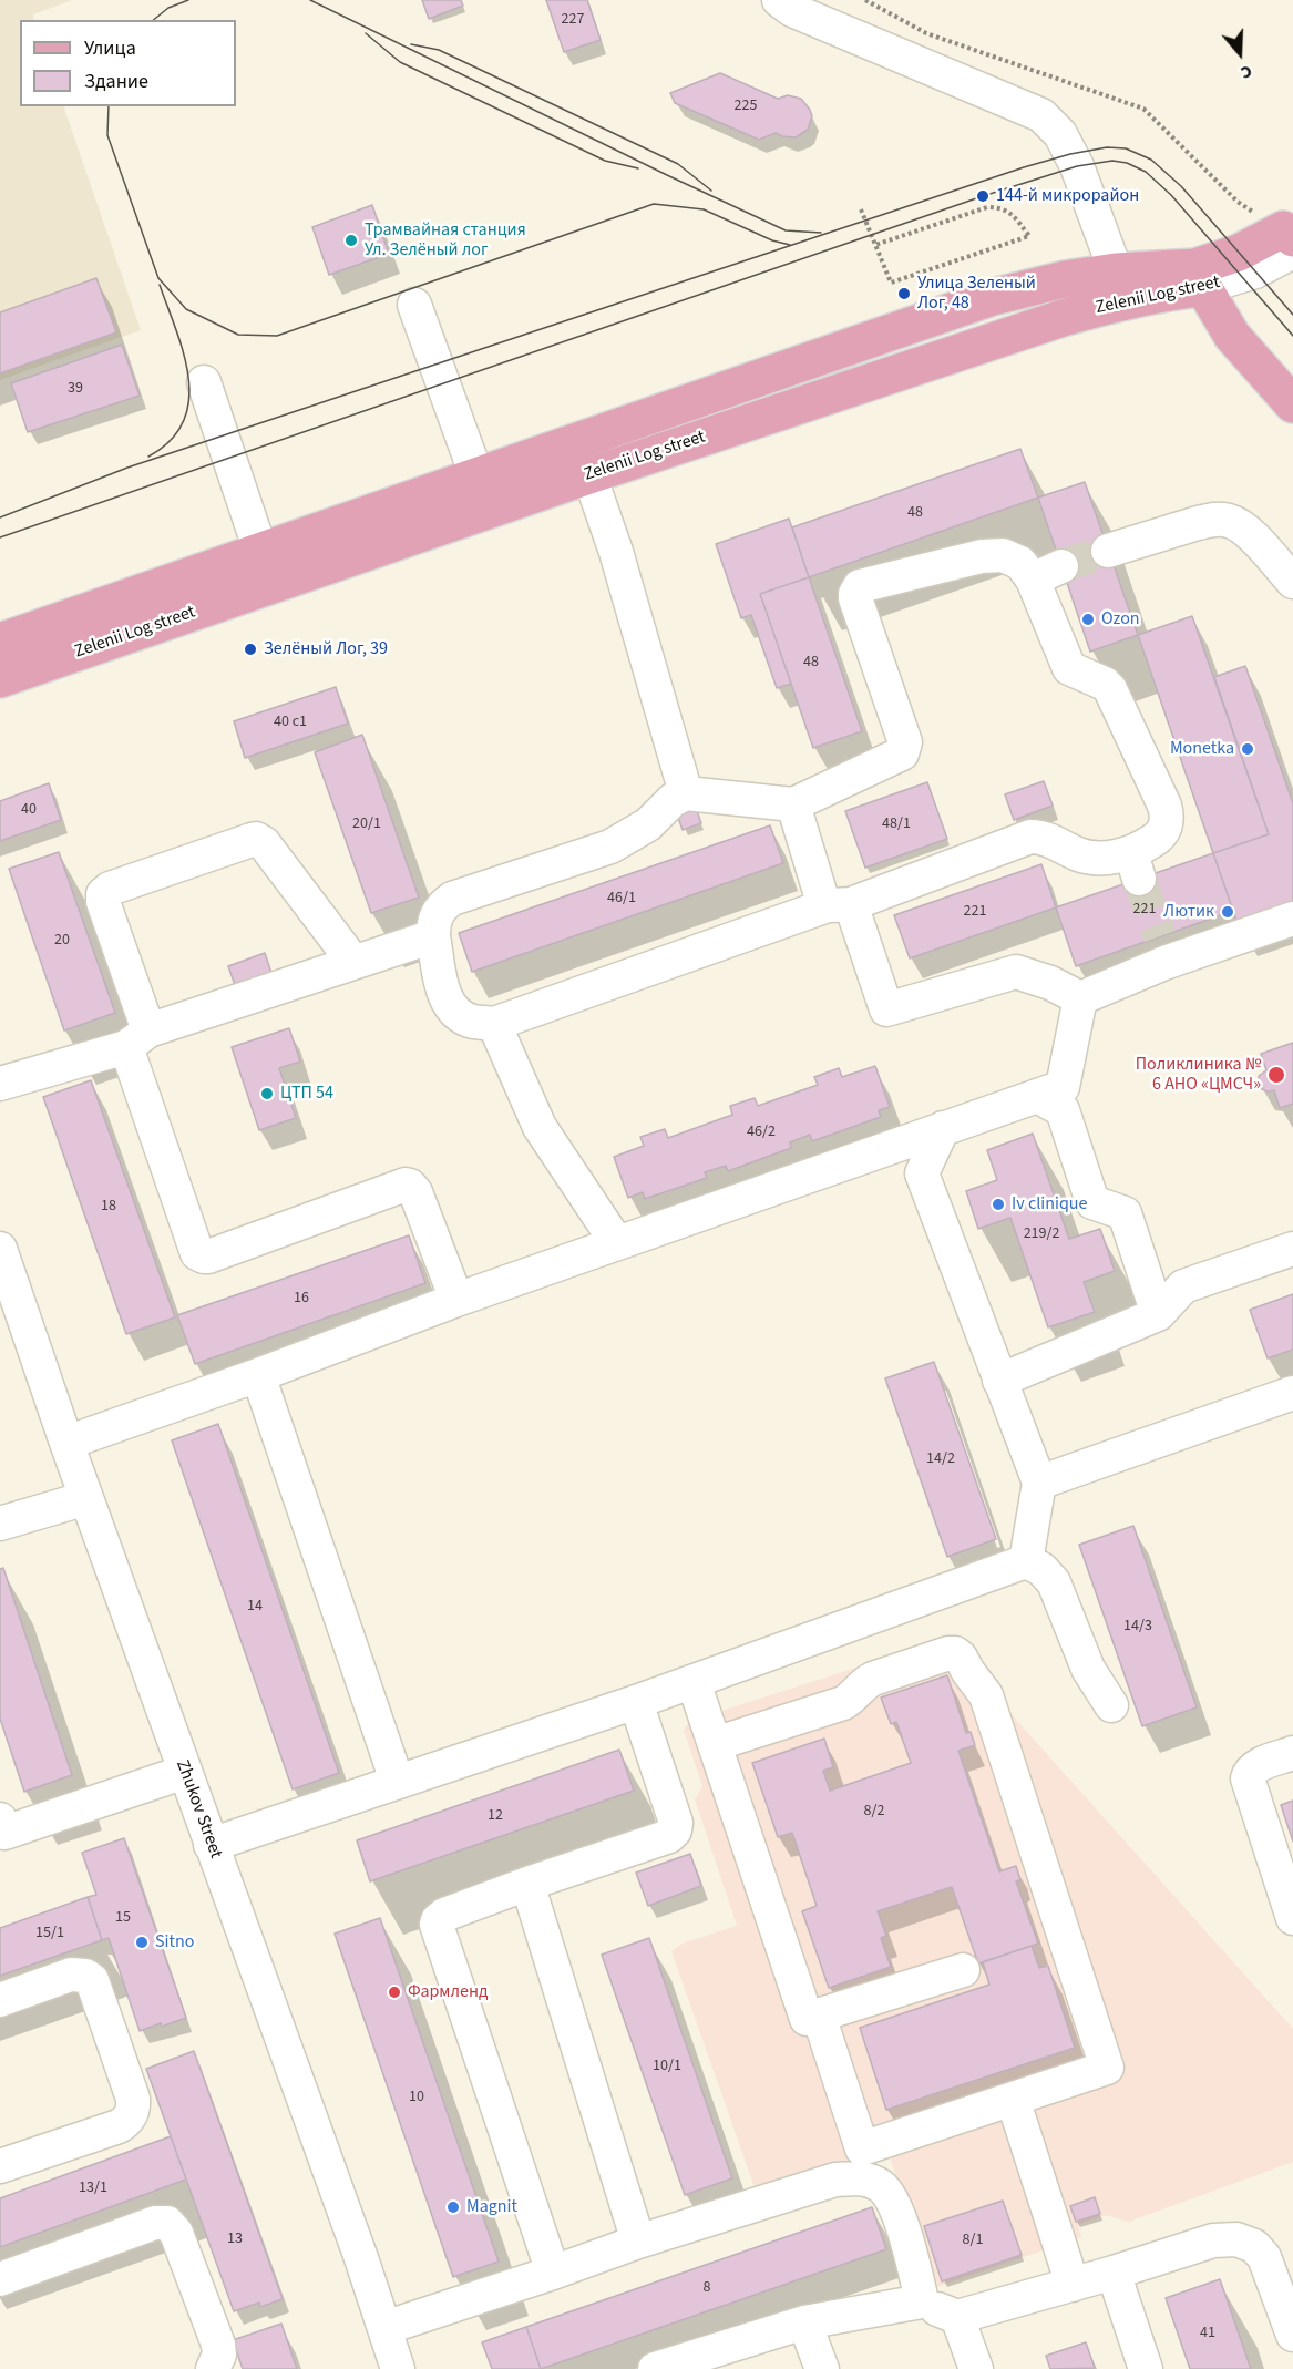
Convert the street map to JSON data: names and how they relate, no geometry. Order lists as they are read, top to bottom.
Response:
{
  "streets": {
    "main road": ["Zelenii Log street"],
    "street": ["Zhukov Street"]
  },
  "places": [
    "144-й микрорайон",
    "Трамвайная станция Ул. Зелёный лог",
    "Улица Зеленый Лог, 48",
    "Ozon",
    "Зелёный Лог, 39",
    "Monetka",
    "Лютик",
    "Поликлиника № 6 АНО «ЦМСЧ»",
    "ЦТП 54",
    "Iv clinique",
    "Sitno",
    "Фармленд",
    "Magnit"
  ],
  "house_numbers": [
    "227",
    "225",
    "39",
    "48",
    "48",
    "40 с1",
    "40",
    "20/1",
    "48/1",
    "46/1",
    "221",
    "221",
    "20",
    "46/2",
    "18",
    "219/2",
    "16",
    "14/2",
    "14",
    "14/3",
    "8/2",
    "12",
    "15",
    "15/1",
    "10/1",
    "10",
    "13/1",
    "13",
    "8/1",
    "8",
    "41"
  ],
  "legend": ["Улица", "Здание"],
  "north": "bottom"
}
